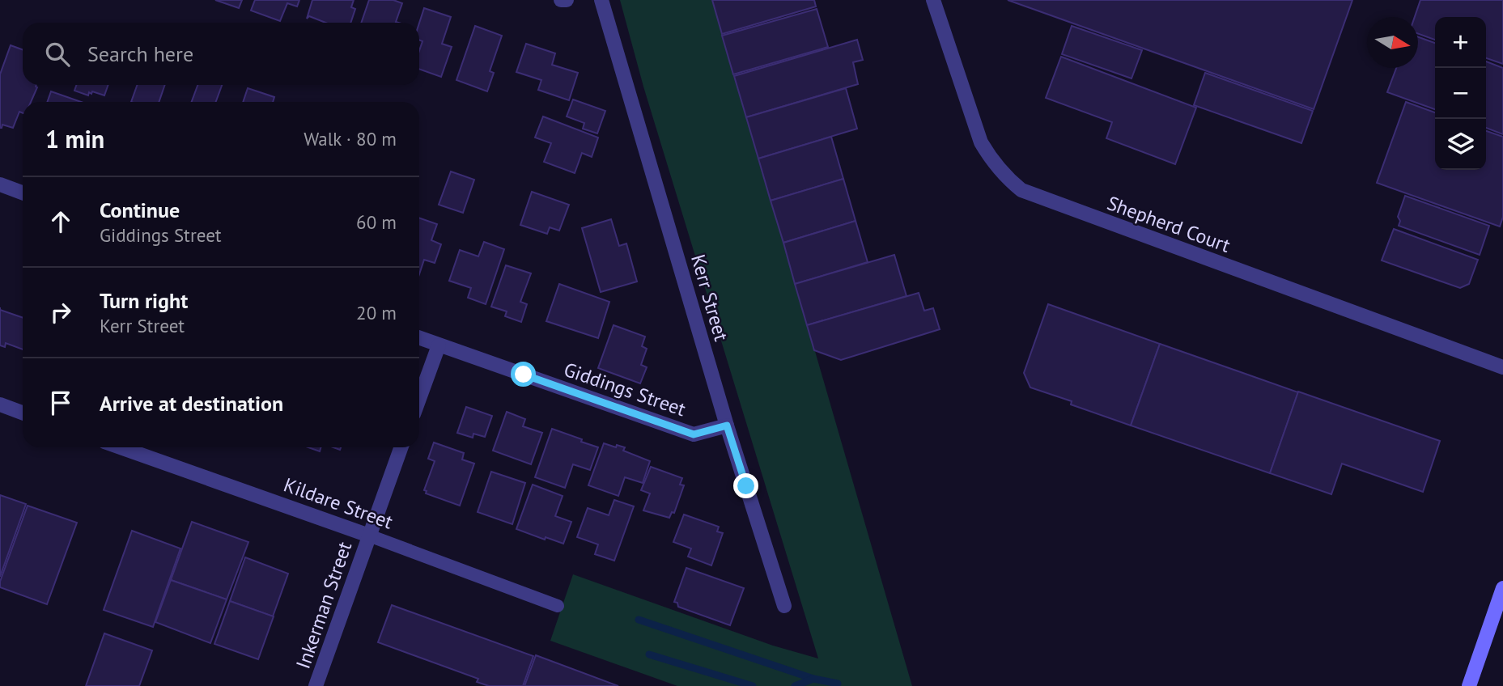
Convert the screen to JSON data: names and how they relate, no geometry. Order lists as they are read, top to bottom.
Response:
{
  "streets": {
    "street": [
      "Shepherd Court",
      "Kerr Street",
      "Giddings Street",
      "Kildare Street",
      "Inkerman Street"
    ]
  },
  "crossings": [
    ["Kerr Street", "Giddings Street"],
    ["Kildare Street", "Inkerman Street"]
  ],
  "north": "right",
  "page": {
    "map_buttons": ["+", "−"],
    "search": "Search here",
    "heading": ["1 min", "Walk · 80 m"],
    "list": [
      ["Continue", "Giddings Street", "60 m"],
      ["Turn right", "Kerr Street", "20 m"],
      "Arrive at destination"
    ]
  }
}
